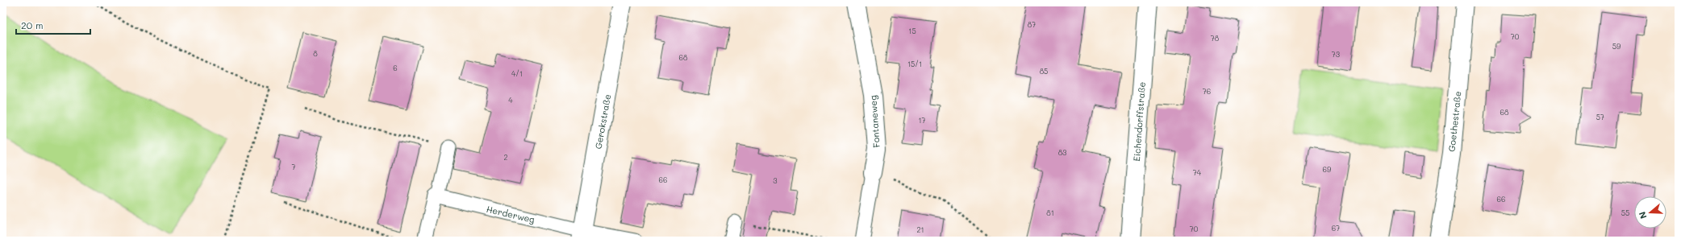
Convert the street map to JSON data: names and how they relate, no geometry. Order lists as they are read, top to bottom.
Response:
{
  "streets": {
    "street": [
      "Gerokstraße",
      "Fontaneweg",
      "Eichendorffstraße",
      "Goethestraße"
    ],
    "lane": ["Herderweg"]
  },
  "crossings": [
    ["Gerokstraße", "Herderweg"]
  ],
  "house_numbers": [
    "87",
    "15",
    "70",
    "78",
    "59",
    "8",
    "73",
    "68",
    "15/1",
    "6",
    "85",
    "4/1",
    "76",
    "4",
    "68",
    "57",
    "17",
    "83",
    "2",
    "7",
    "69",
    "74",
    "66",
    "3",
    "66",
    "81",
    "55",
    "67",
    "70",
    "21"
  ],
  "scale_bar": "20 m",
  "north": "left"
}
